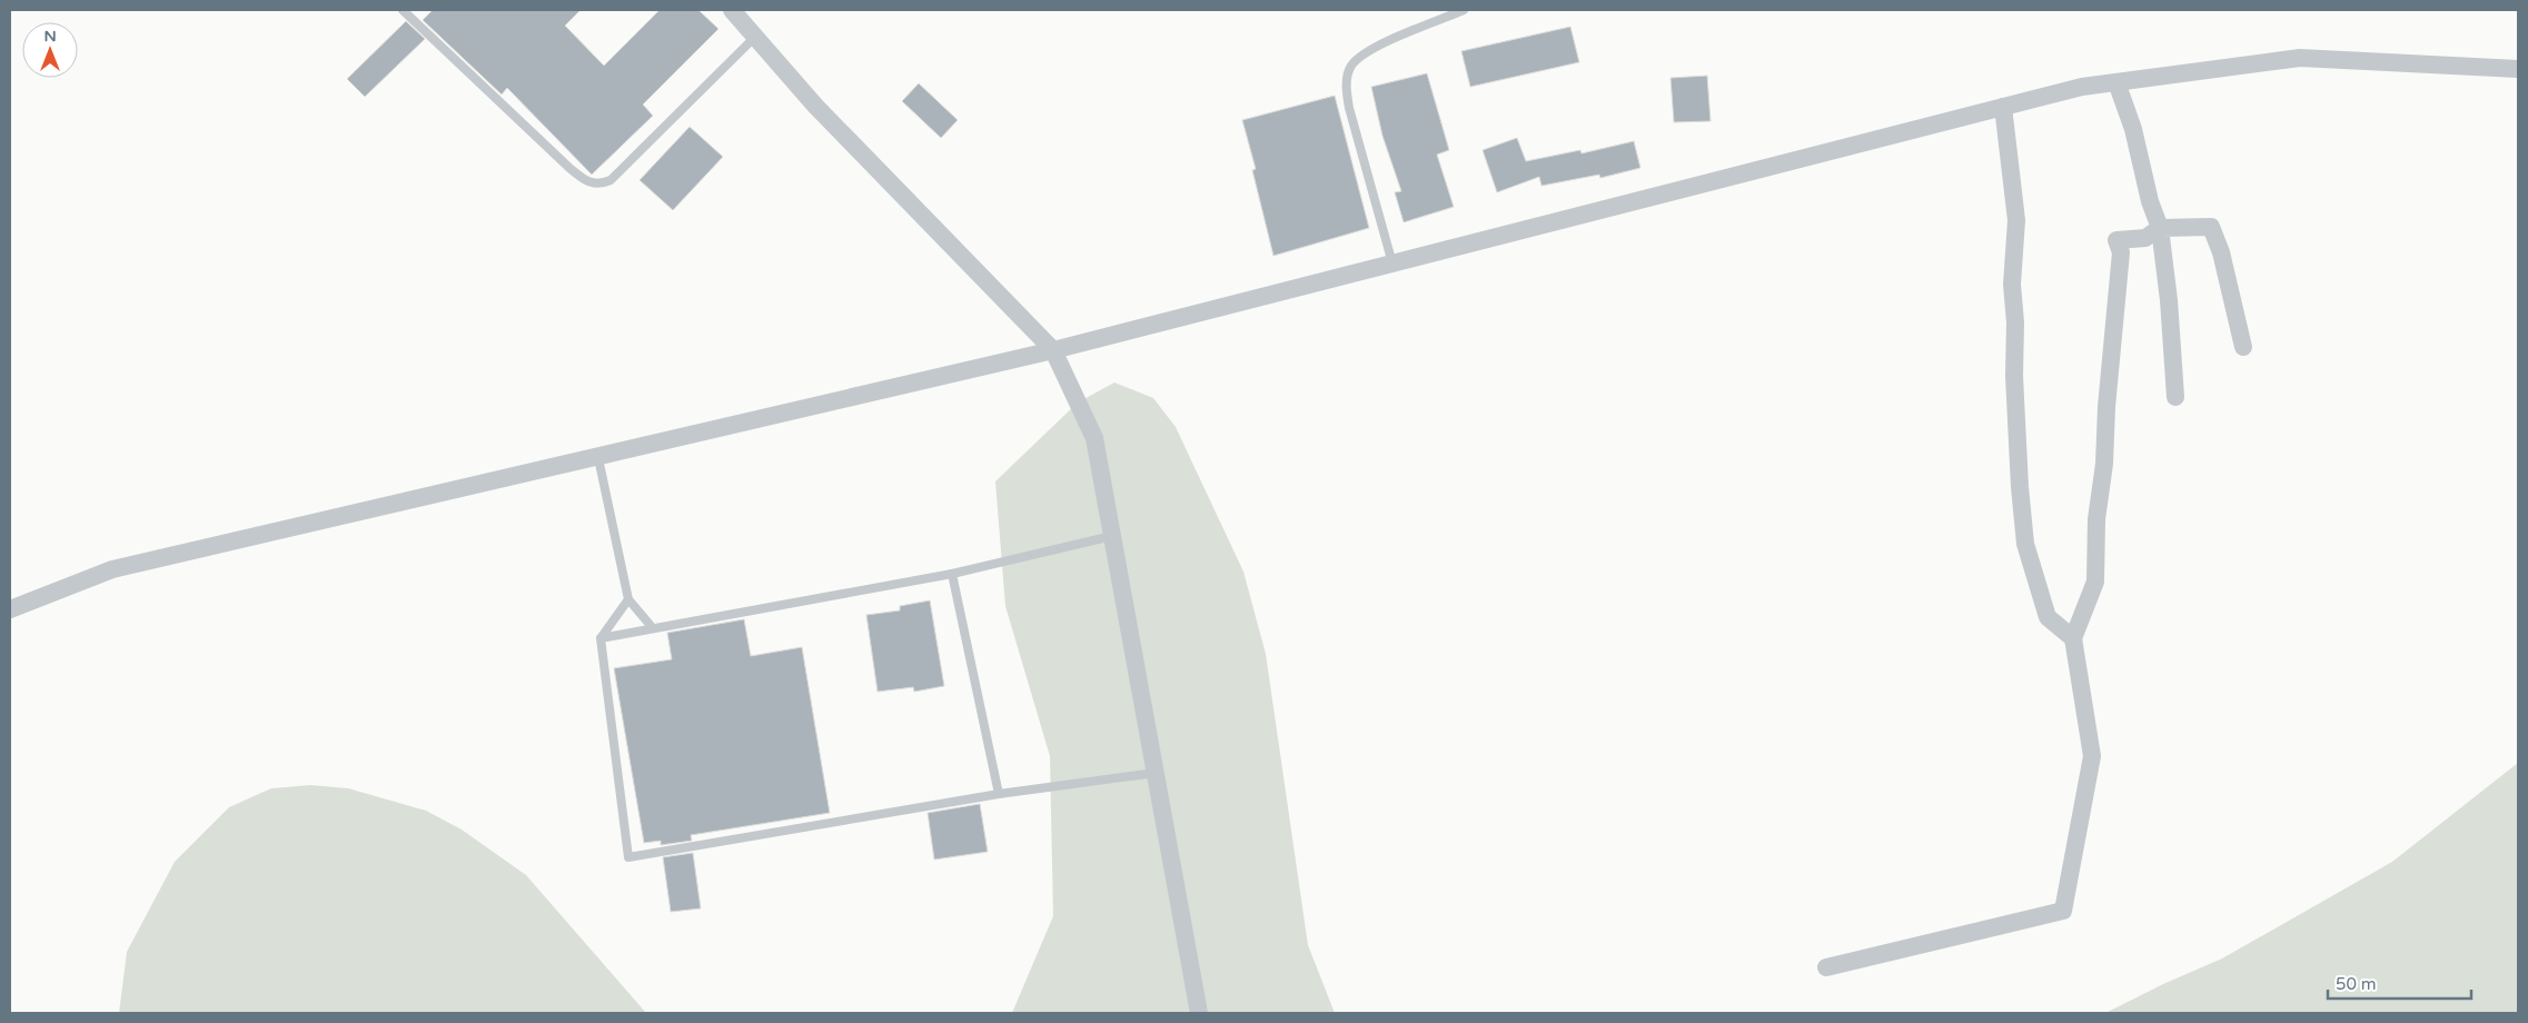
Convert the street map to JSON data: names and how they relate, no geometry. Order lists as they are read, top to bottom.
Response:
{
  "scale_bar": "50 m",
  "north": "top"
}
